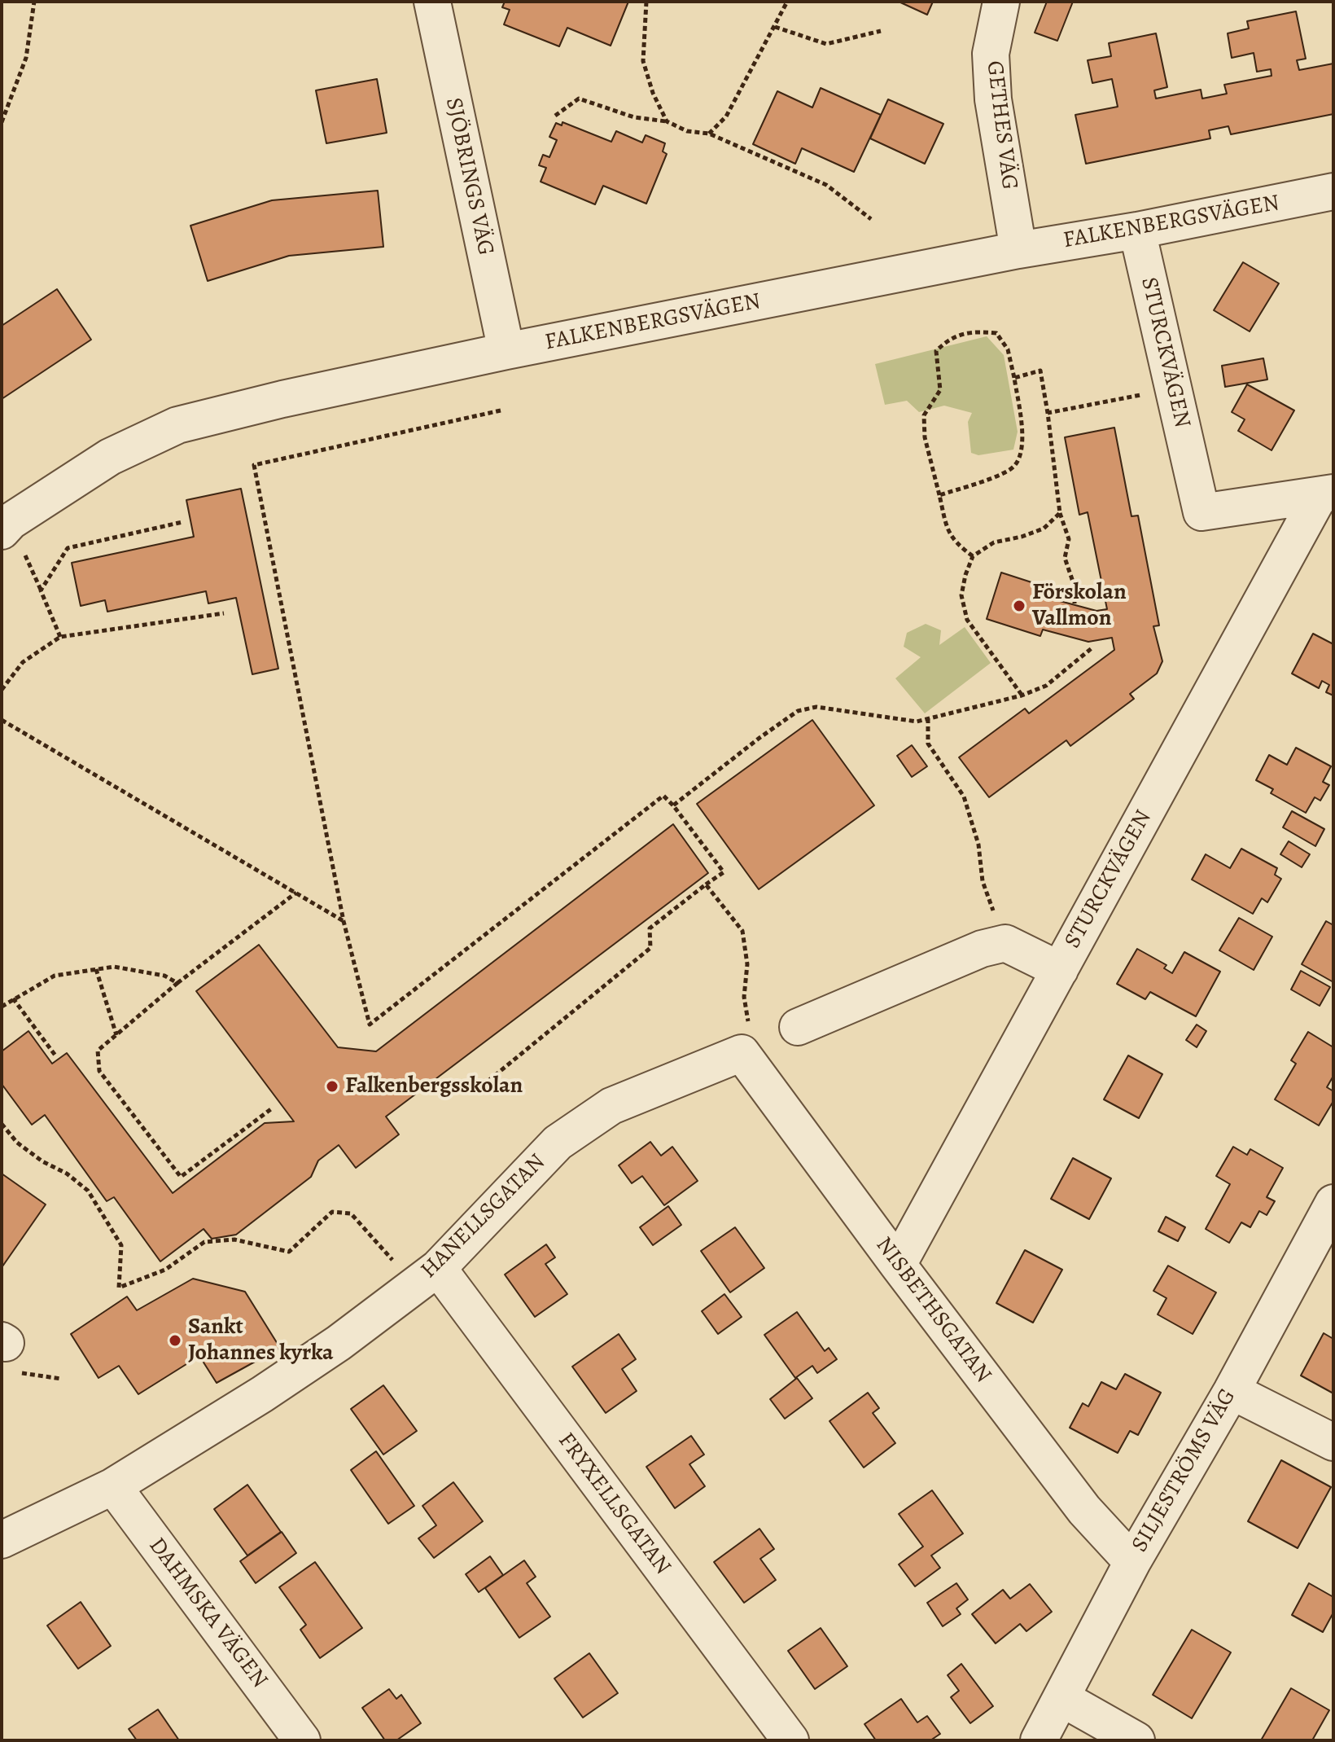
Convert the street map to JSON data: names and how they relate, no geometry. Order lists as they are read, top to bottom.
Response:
{
  "streets": {
    "street": [
      "GETHES VÄG",
      "SJÖBRINGS VÄG",
      "FALKENBERGSVÄGEN",
      "STURCKVÄGEN",
      "HANELLSGATAN",
      "NISBETHSGATAN",
      "SILJESTRÖMS VÄG",
      "FRYXELLSGATAN",
      "DAHMSKA VÄGEN"
    ]
  },
  "crossings": [
    ["GETHES VÄG", "FALKENBERGSVÄGEN"],
    ["SJÖBRINGS VÄG", "FALKENBERGSVÄGEN"],
    ["FALKENBERGSVÄGEN", "STURCKVÄGEN"],
    ["STURCKVÄGEN", "NISBETHSGATAN"],
    ["HANELLSGATAN", "NISBETHSGATAN"],
    ["HANELLSGATAN", "FRYXELLSGATAN"],
    ["HANELLSGATAN", "DAHMSKA VÄGEN"],
    ["NISBETHSGATAN", "SILJESTRÖMS VÄG"]
  ],
  "places": ["Förskolan Vallmon", "Falkenbergsskolan", "Sankt Johannes kyrka"]
}
